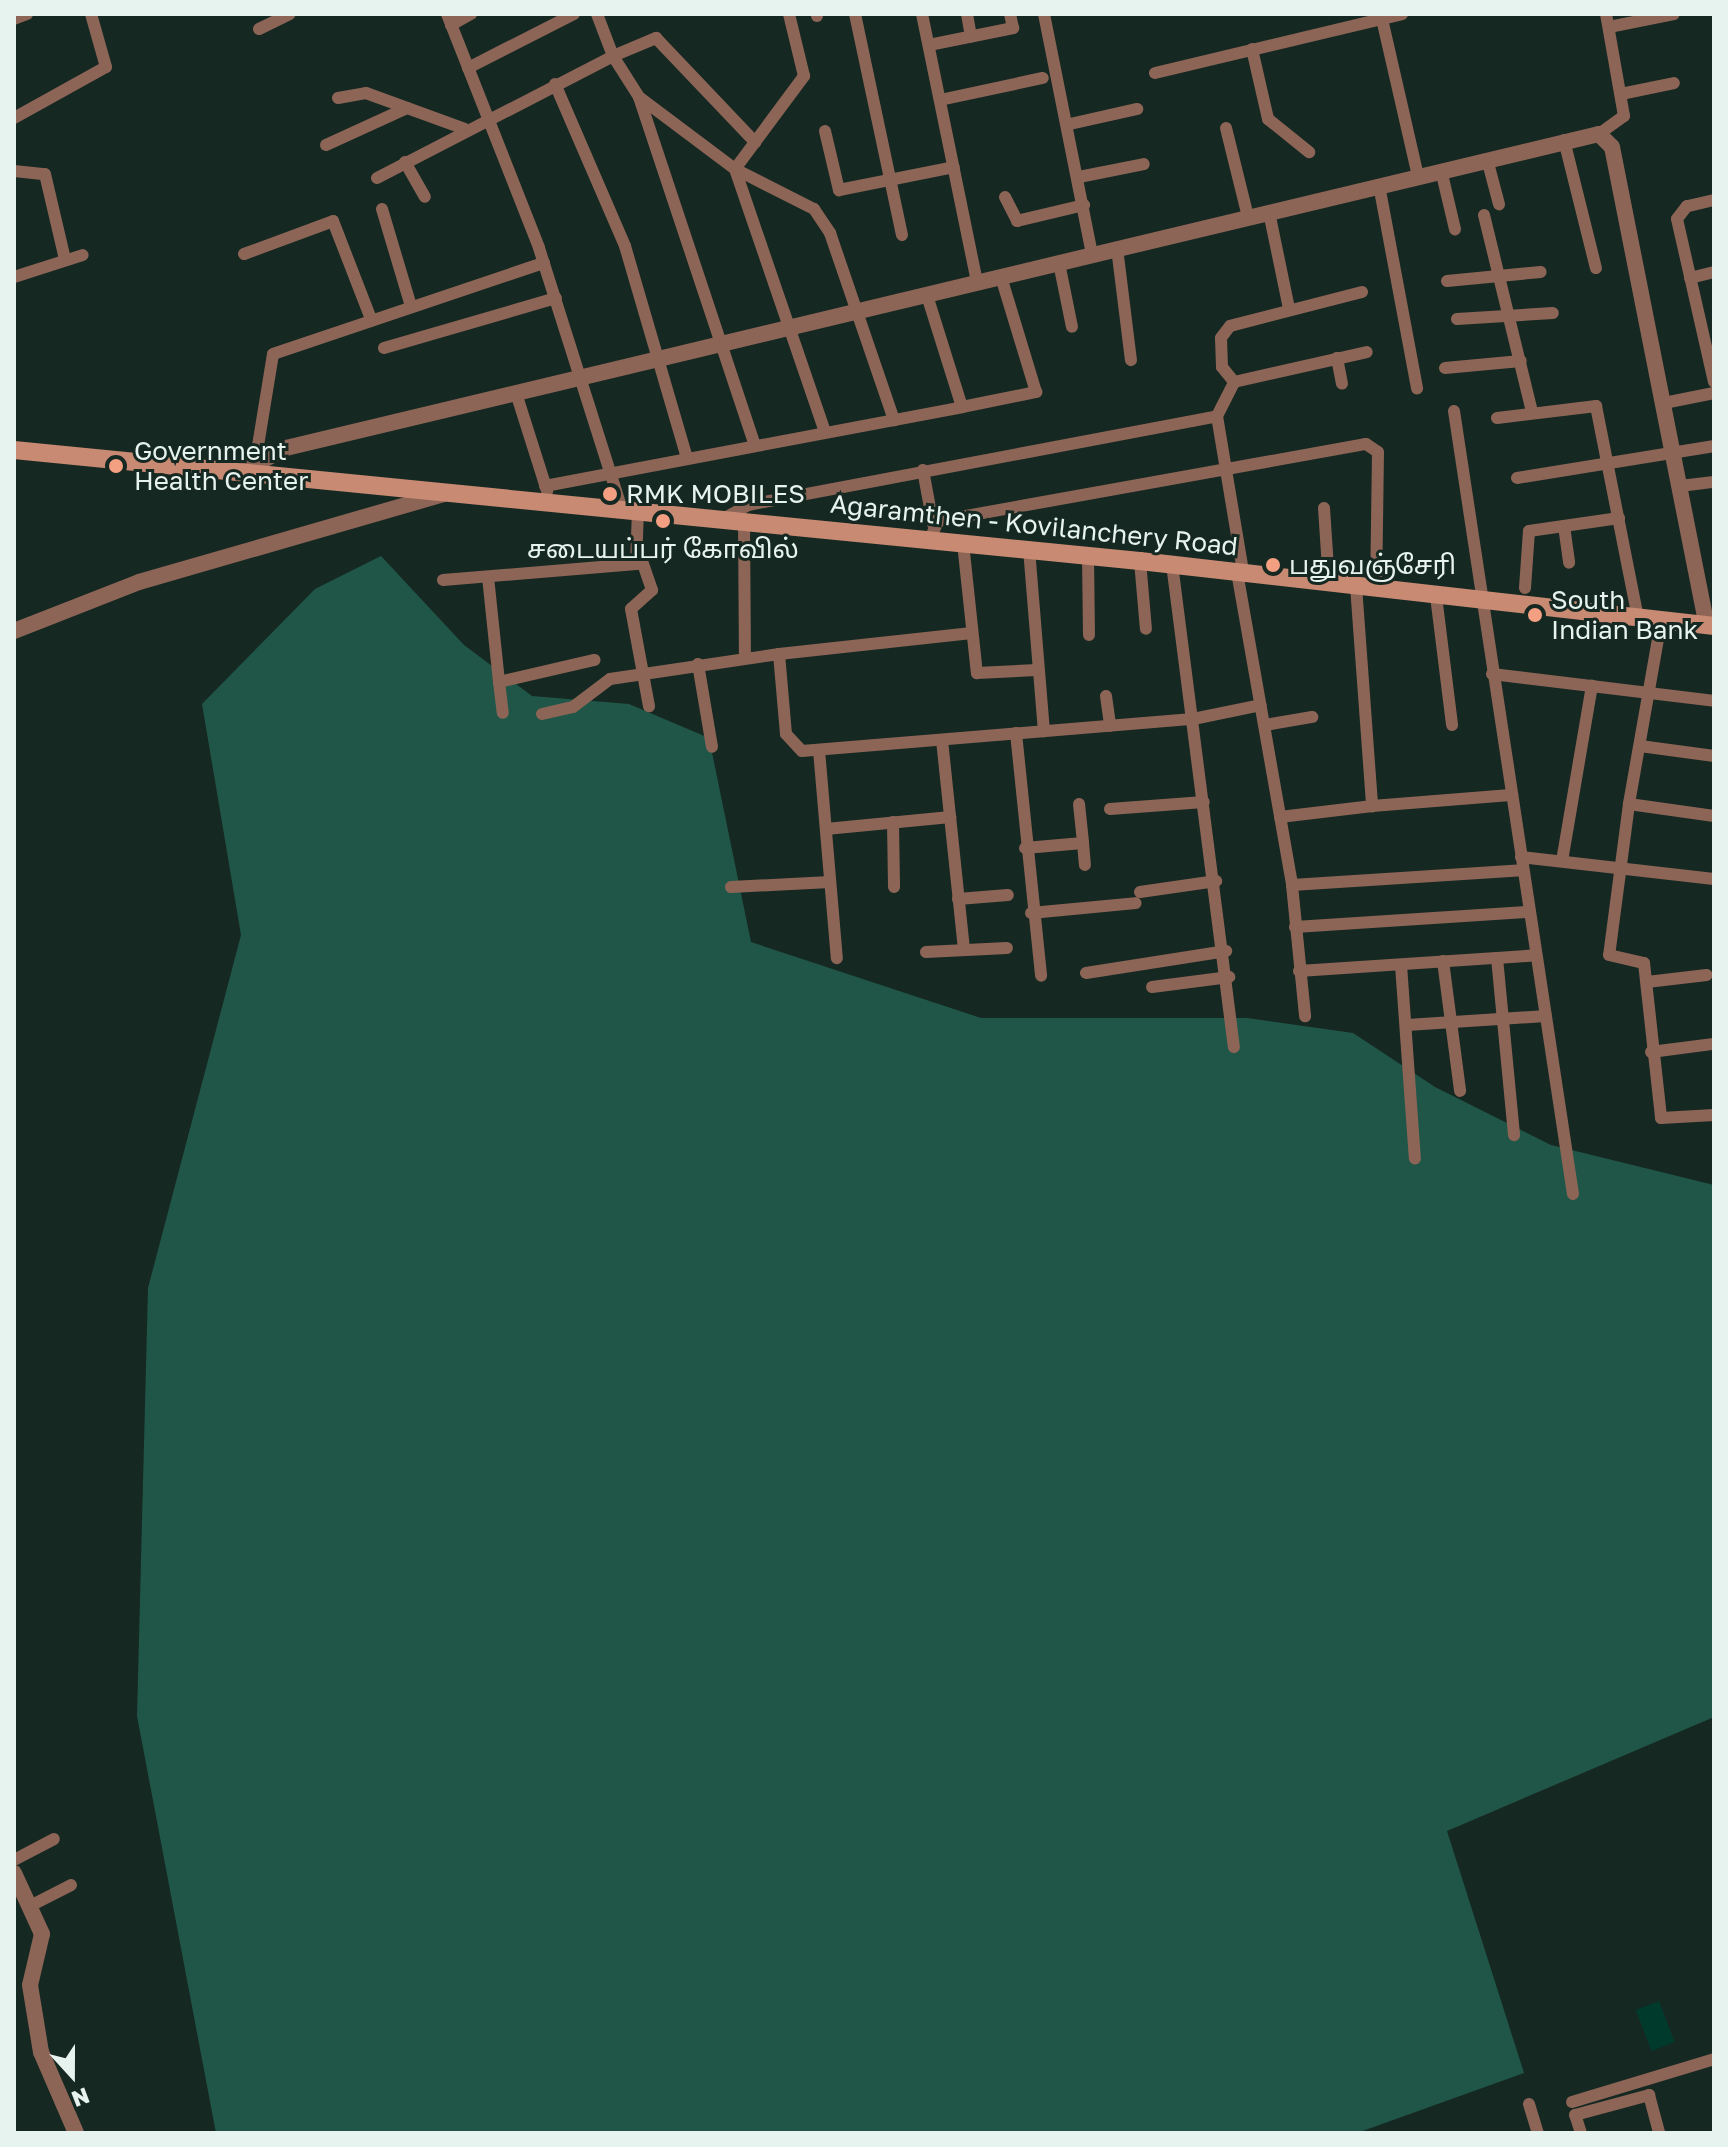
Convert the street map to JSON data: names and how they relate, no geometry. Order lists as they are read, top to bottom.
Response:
{
  "streets": {
    "main road": ["Agaramthen - Kovilanchery Road"]
  },
  "places": [
    "Government Health Center",
    "RMK MOBILES",
    "சடையப்பர் கோவில்",
    "பதுவஞ்சேரி",
    "South Indian Bank"
  ],
  "north": "bottom"
}
